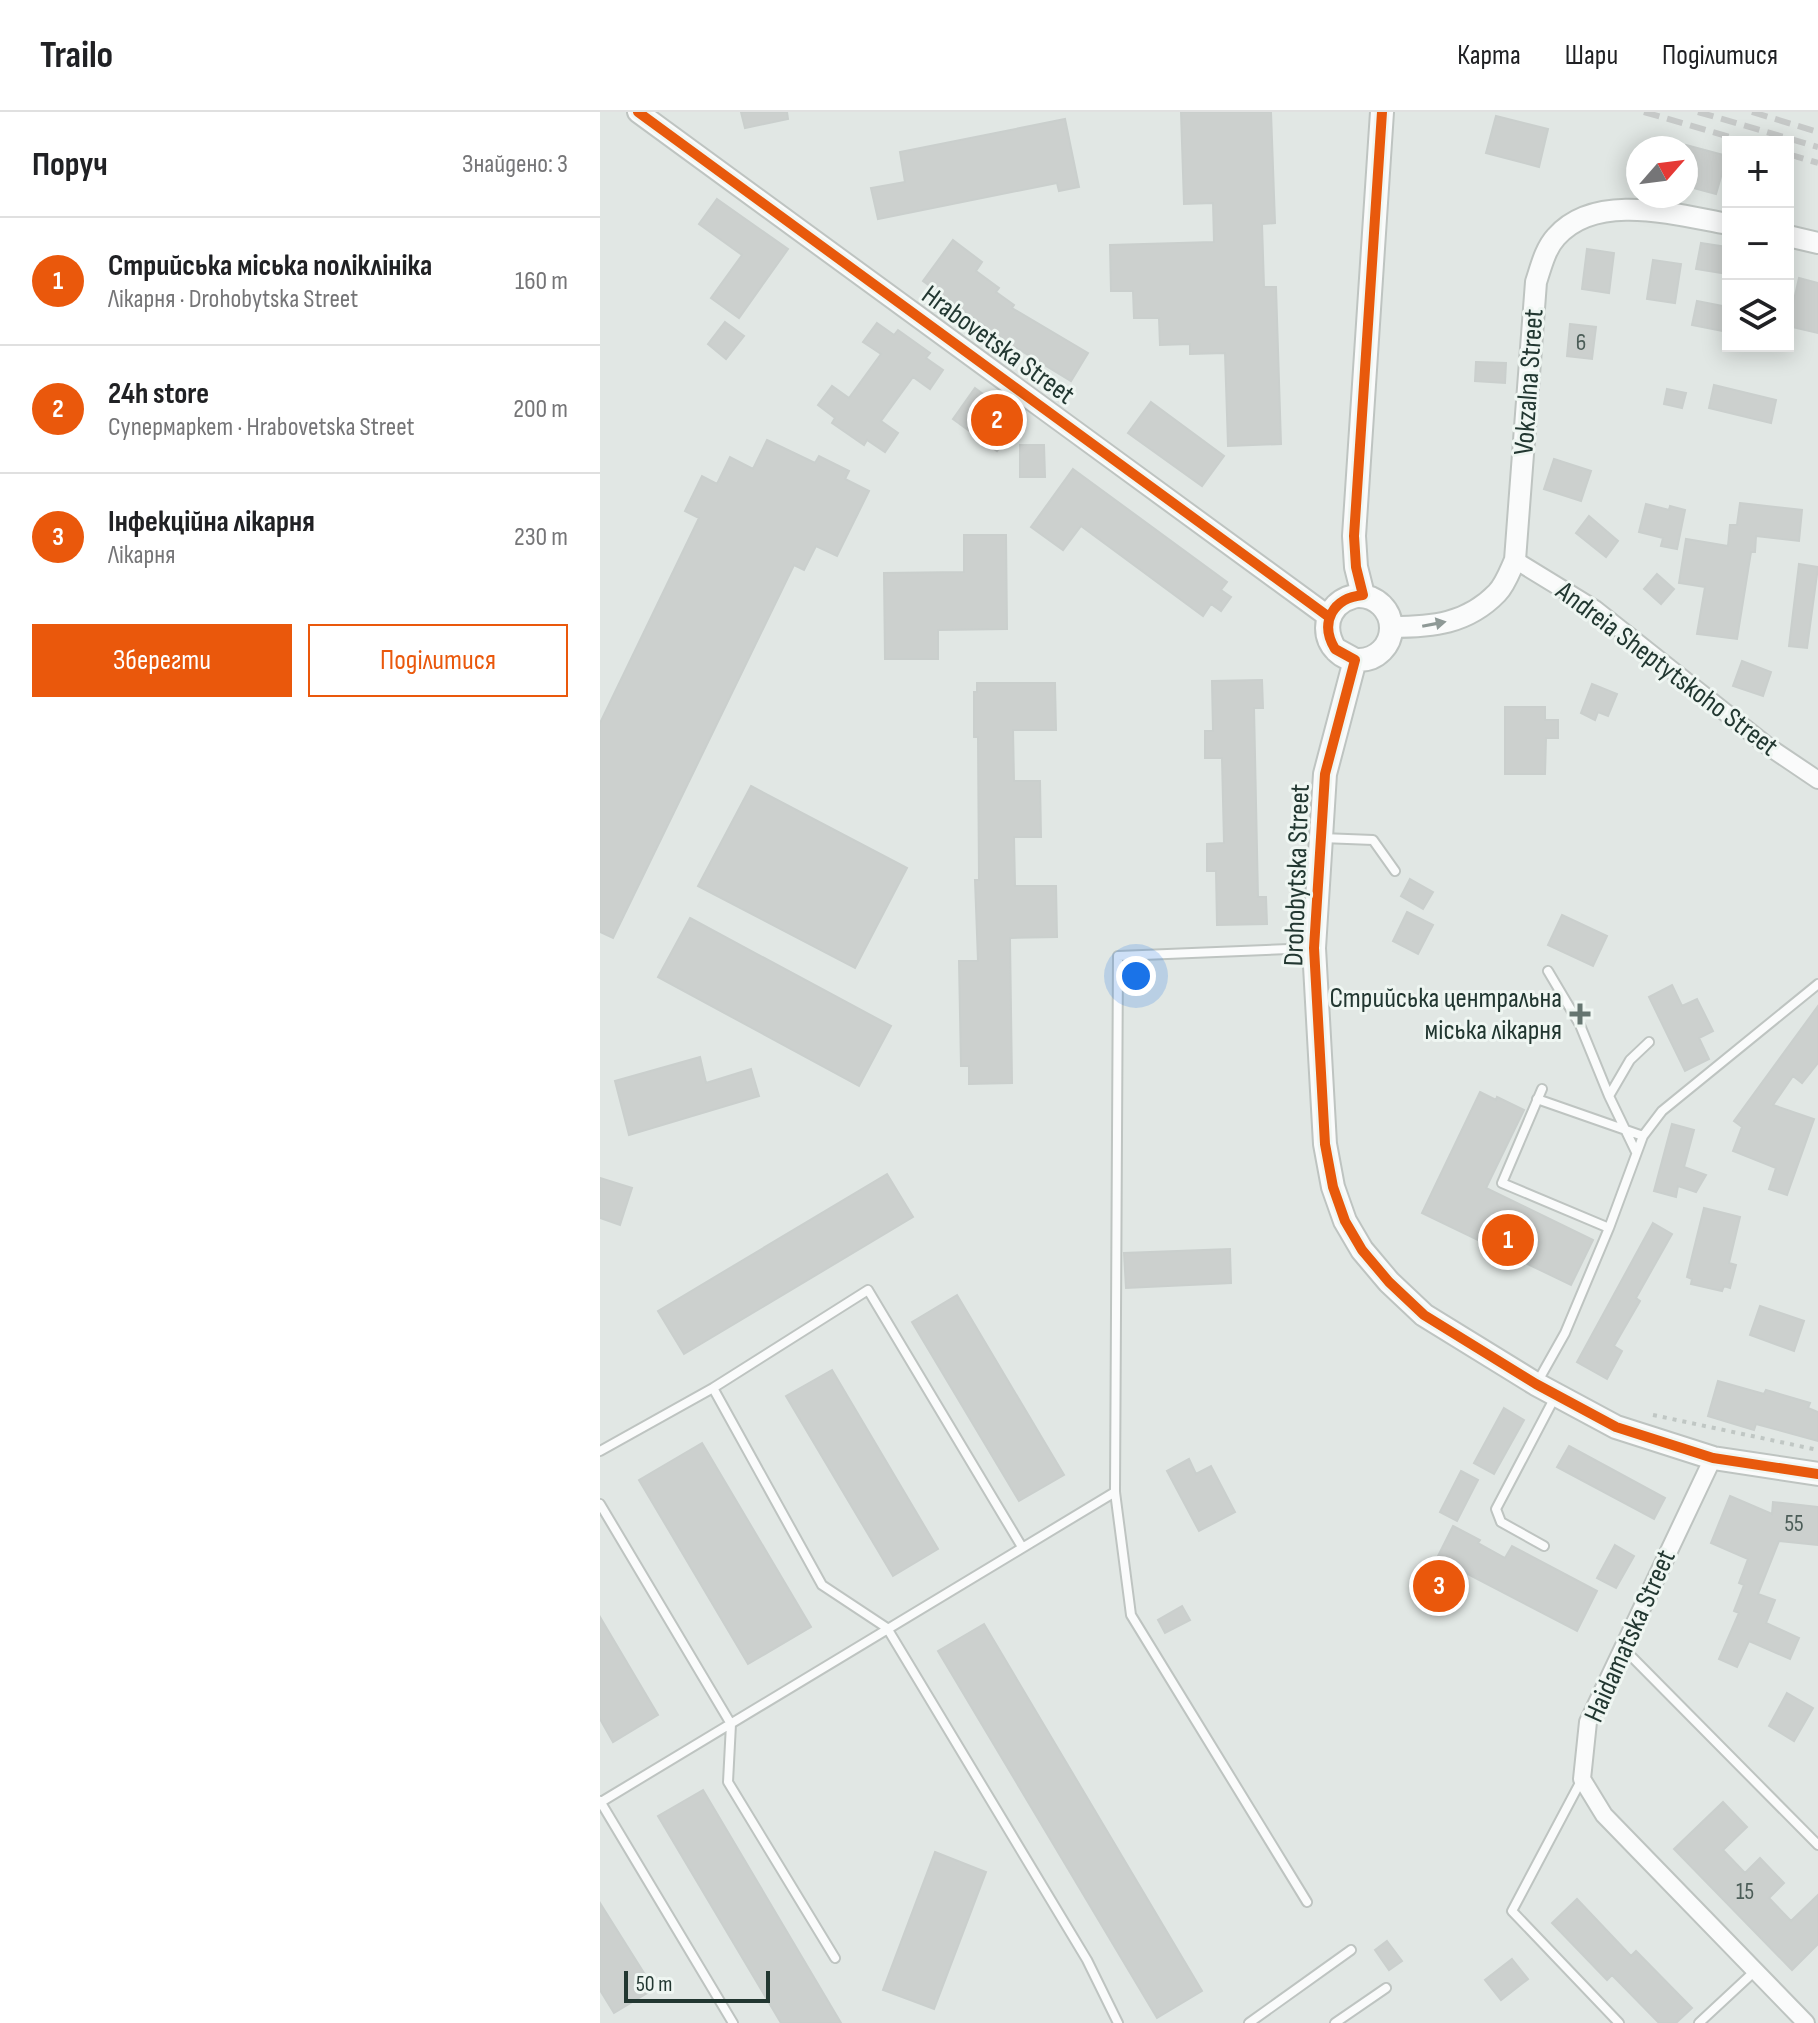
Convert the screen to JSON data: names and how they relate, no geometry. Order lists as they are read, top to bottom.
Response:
{
  "streets": {
    "main road": ["Drohobytska Street"],
    "street": [
      "Hrabovetska Street",
      "Vokzalna Street",
      "Andreia Sheptytskoho Street",
      "Haidamatska Street"
    ]
  },
  "crossings": [
    ["Hrabovetska Street", "Vokzalna Street"],
    ["Hrabovetska Street", "Drohobytska Street"],
    ["Vokzalna Street", "Andreia Sheptytskoho Street"],
    ["Vokzalna Street", "Drohobytska Street"],
    ["Drohobytska Street", "Haidamatska Street"]
  ],
  "places": {
    "health": ["Стрийська центральна міська лікарня"]
  },
  "house_numbers": ["6", "55", "15"],
  "scale_bar": "50 m",
  "north": "top right",
  "page": {
    "header": "Trailo",
    "nav": ["Карта", "Шари", "Поділитися"],
    "heading": ["Поруч", "Знайдено: 3"],
    "map_buttons": ["+", "−"],
    "list": [
      {
        "mark": "1",
        "name": "Стрийська міська поліклініка",
        "note": "Лікарня · Drohobytska Street",
        "value": "160 m"
      },
      {
        "mark": "2",
        "name": "24h store",
        "note": "Супермаркет · Hrabovetska Street",
        "value": "200 m"
      },
      {
        "mark": "3",
        "name": "Інфекційна лікарня",
        "note": "Лікарня",
        "value": "230 m"
      }
    ],
    "pins": ["2", "1", "3"],
    "buttons": ["Зберегти", "Поділитися"],
    "scale": "50 m"
  }
}
